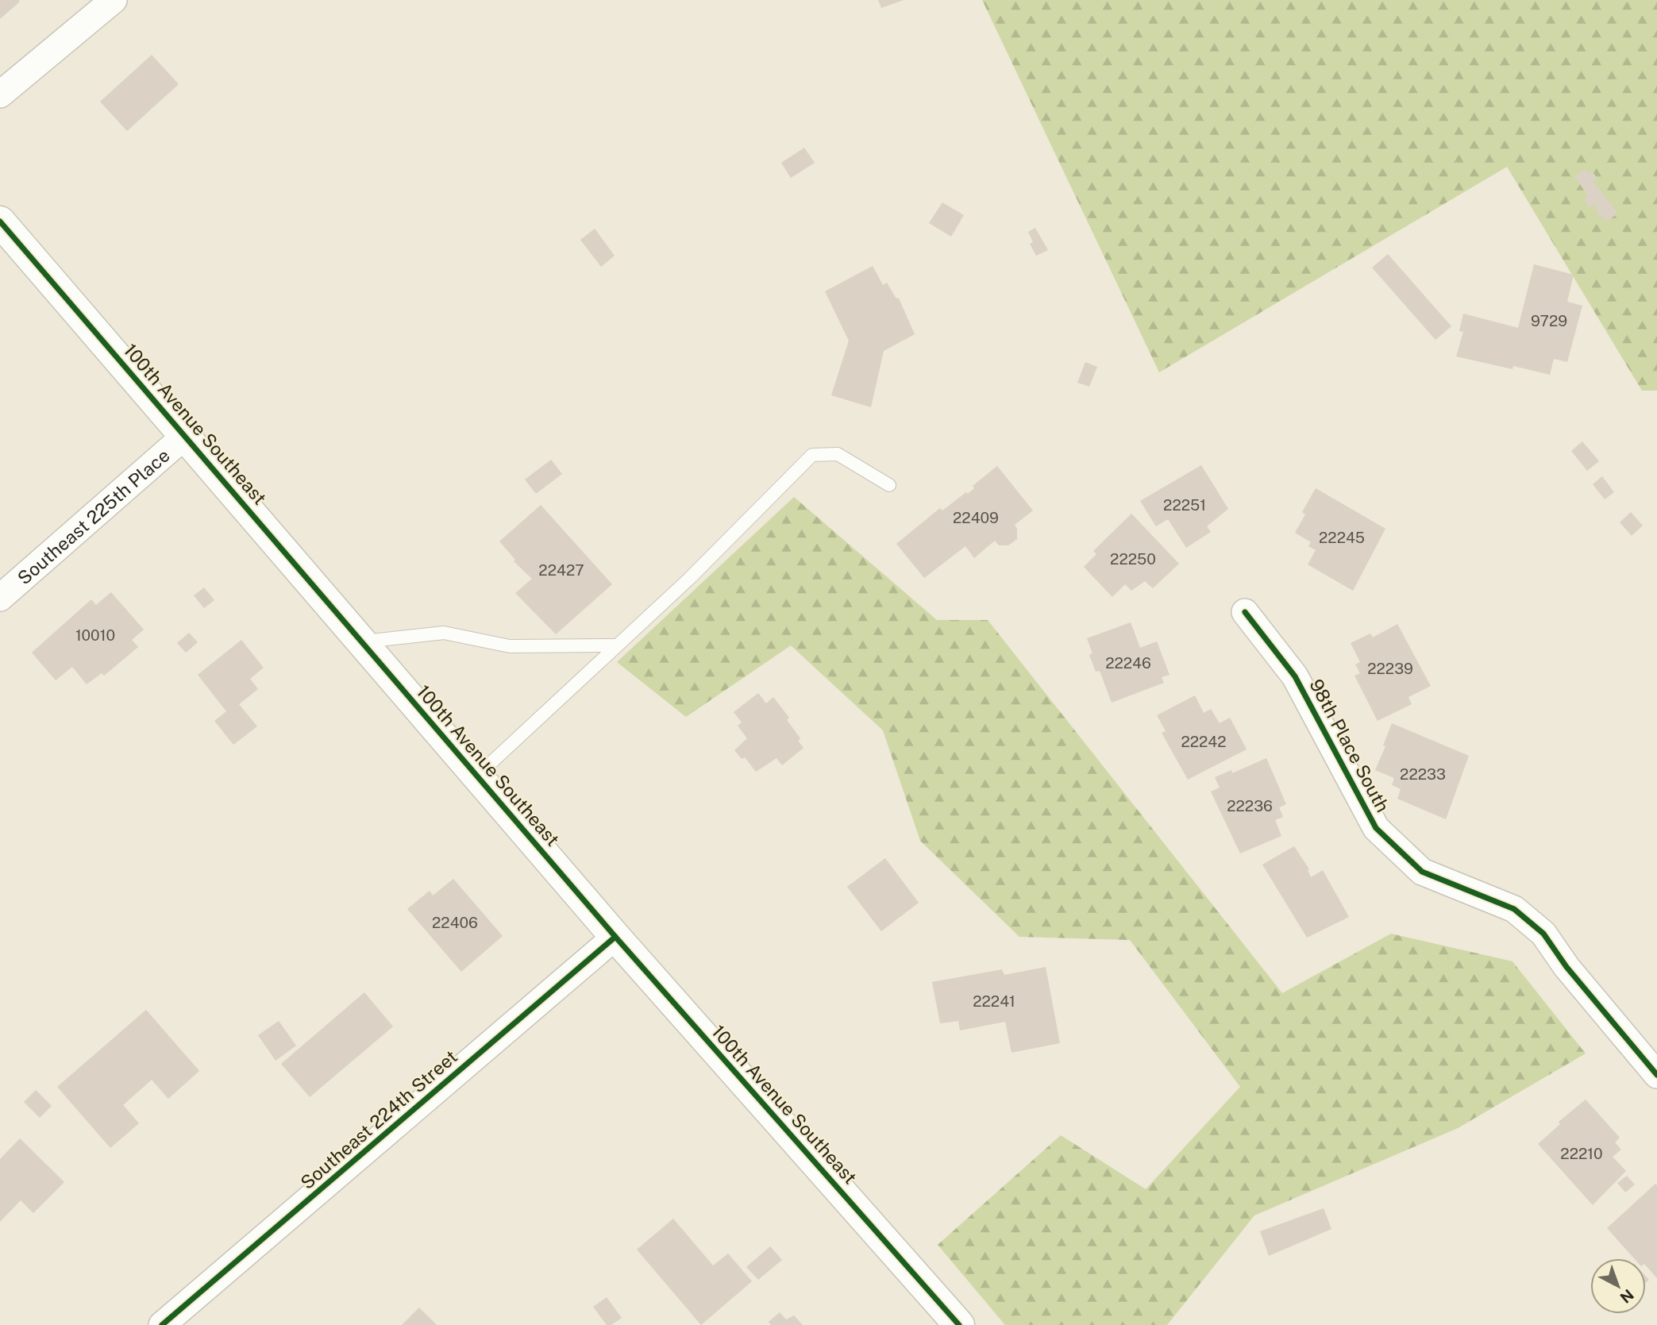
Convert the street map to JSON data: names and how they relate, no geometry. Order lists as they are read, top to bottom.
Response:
{
  "streets": {
    "street": [
      "100th Avenue Southeast",
      "Southeast 225th Place",
      "98th Place South",
      "Southeast 224th Street"
    ]
  },
  "crossings": [
    ["100th Avenue Southeast", "Southeast 225th Place"],
    ["100th Avenue Southeast", "Southeast 224th Street"]
  ],
  "house_numbers": [
    "9729",
    "22251",
    "22409",
    "22245",
    "22250",
    "22427",
    "10010",
    "22246",
    "22239",
    "22242",
    "22233",
    "22236",
    "22406",
    "22241",
    "22210"
  ],
  "north": "bottom right"
}
